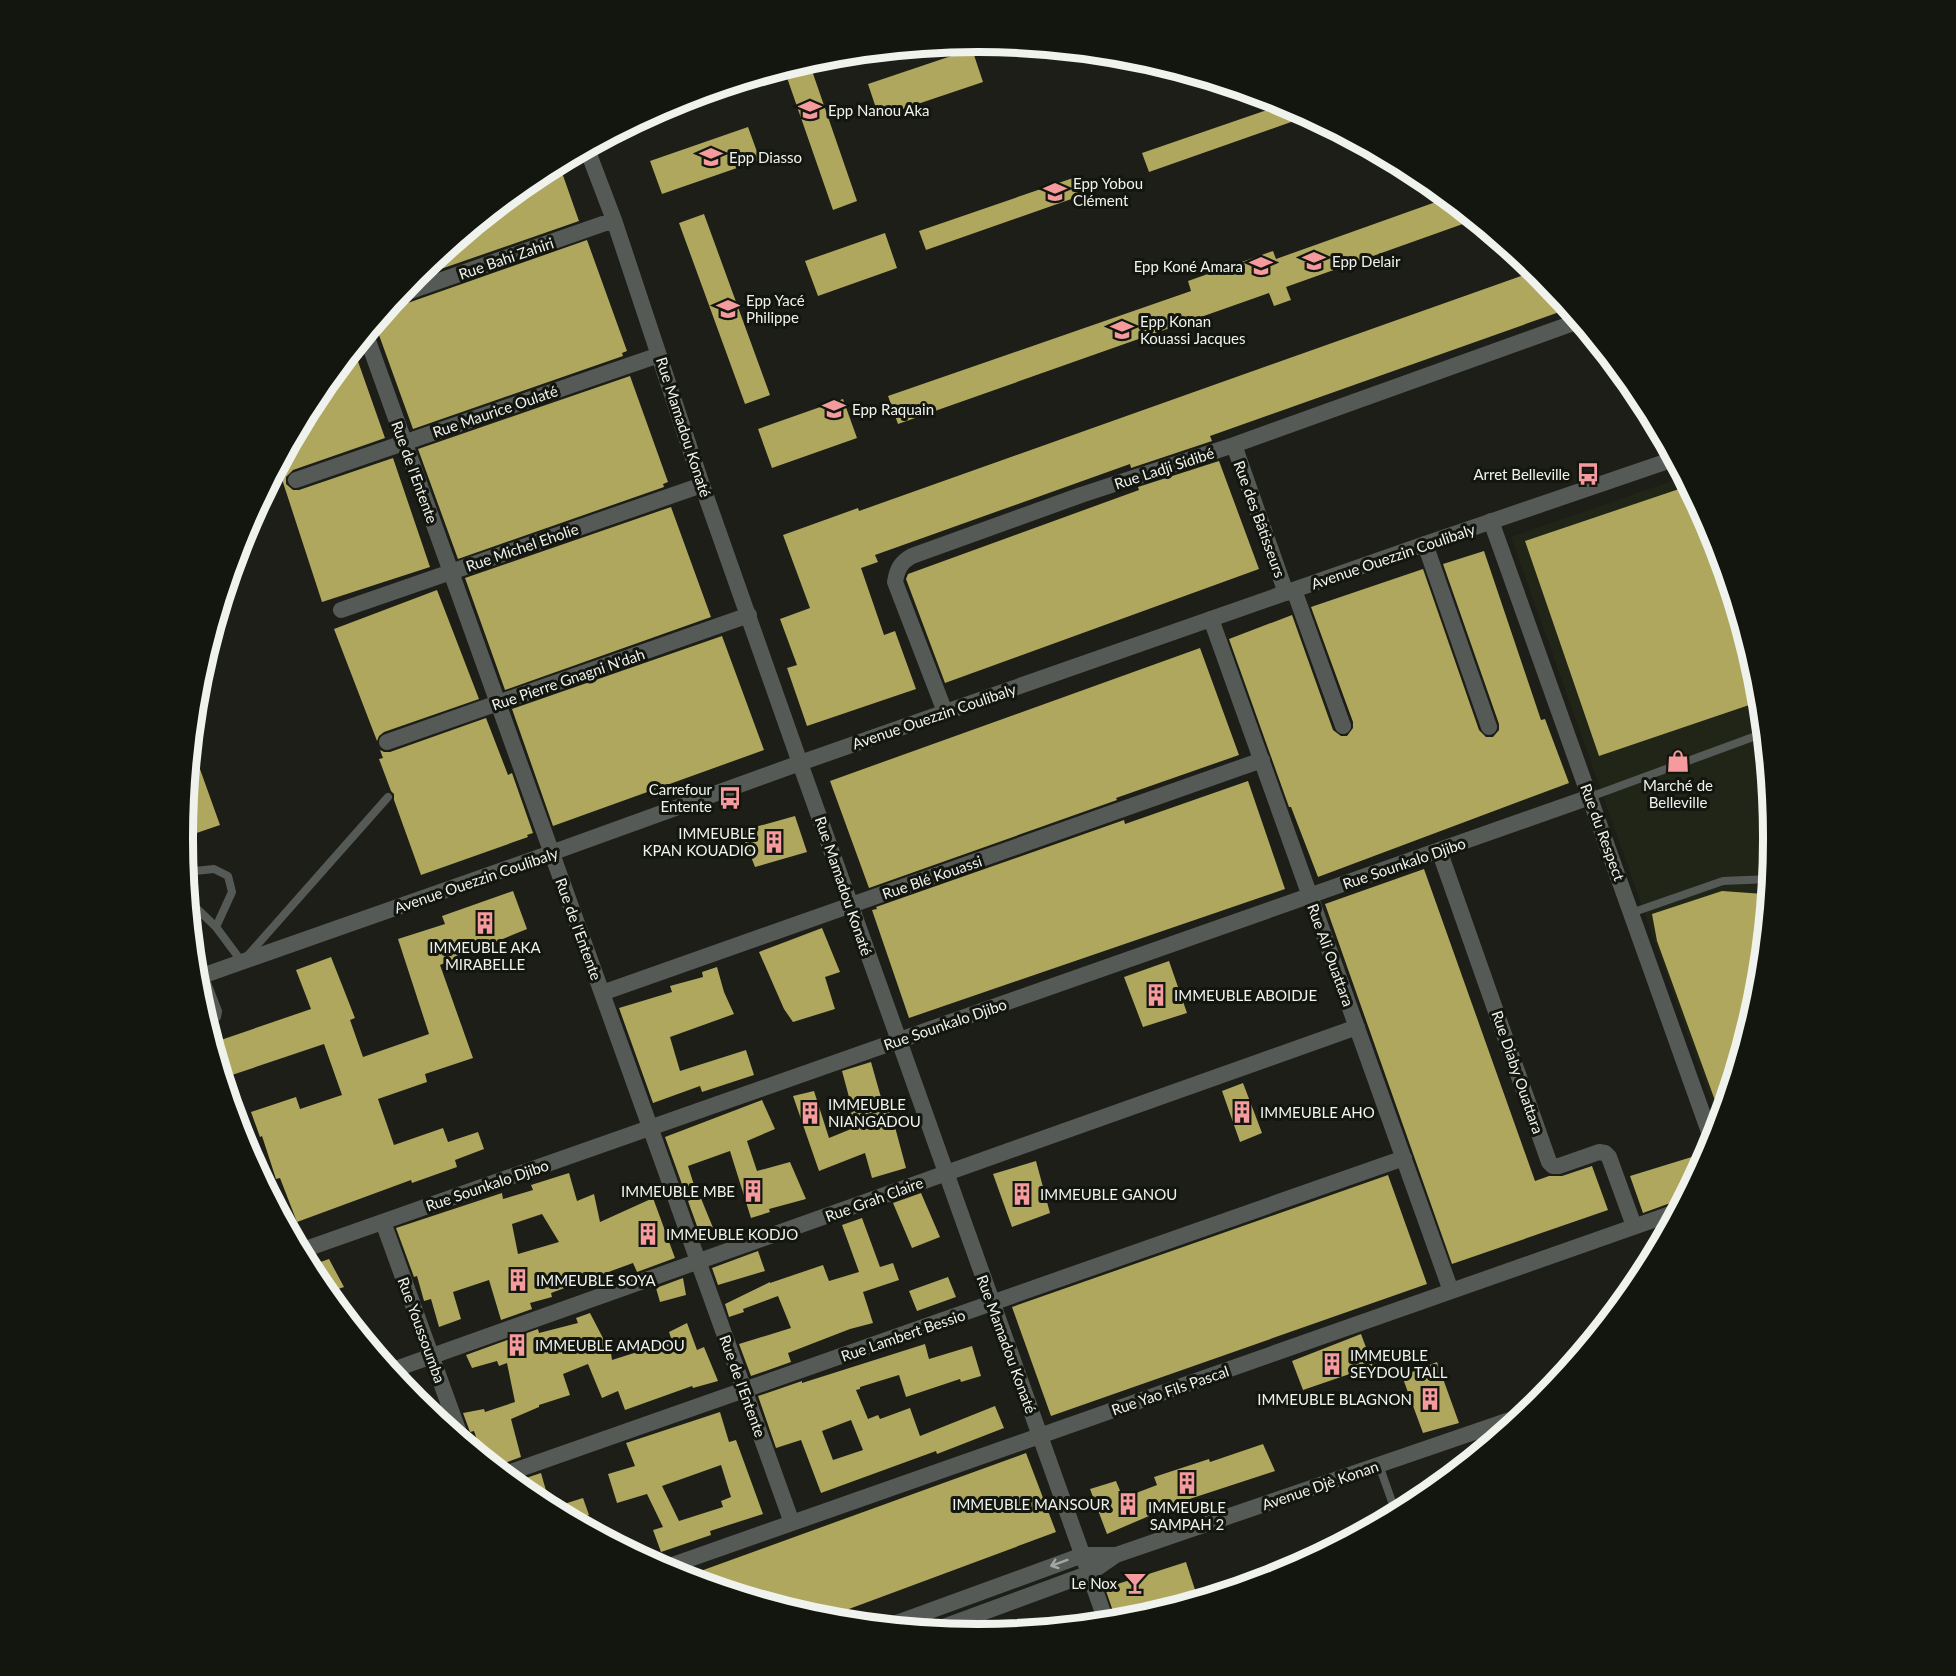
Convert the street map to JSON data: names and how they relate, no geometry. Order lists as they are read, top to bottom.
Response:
{
  "streets": {
    "street": [
      "Rue Bahi Zahiri",
      "Rue Maurice Oulaté",
      "Rue Mamadou Konaté",
      "Rue Ladji Sidibé",
      "Rue de l'Entente",
      "Rue des Bâtisseurs",
      "Rue Michel Eholie",
      "Avenue Ouezzin Coulibaly",
      "Rue Pierre Gnagni N'dah",
      "Rue du Respect",
      "Rue Sounkalo Djibo",
      "Rue Blé Kouassi",
      "Rue Ali Ouattara",
      "Rue Diaby Ouattara",
      "Rue Grah Claire",
      "Rue Youssoumba",
      "Rue Lambert Bessio",
      "Rue Yao Fils Pascal",
      "Avenue Djè Konan"
    ]
  },
  "crossings": [
    ["Rue Bahi Zahiri", "Rue Mamadou Konaté"],
    ["Rue Maurice Oulaté", "Rue Mamadou Konaté"],
    ["Rue Maurice Oulaté", "Rue de l'Entente"],
    ["Rue Mamadou Konaté", "Rue Michel Eholie"],
    ["Rue Mamadou Konaté", "Avenue Ouezzin Coulibaly"],
    ["Rue Mamadou Konaté", "Rue Pierre Gnagni N'dah"],
    ["Rue Mamadou Konaté", "Rue Sounkalo Djibo"],
    ["Rue Mamadou Konaté", "Rue Blé Kouassi"],
    ["Rue Mamadou Konaté", "Rue Grah Claire"],
    ["Rue Mamadou Konaté", "Rue Lambert Bessio"],
    ["Rue Mamadou Konaté", "Rue Yao Fils Pascal"],
    ["Rue Mamadou Konaté", "Avenue Djè Konan"],
    ["Rue Ladji Sidibé", "Rue des Bâtisseurs"],
    ["Rue Ladji Sidibé", "Avenue Ouezzin Coulibaly"],
    ["Rue de l'Entente", "Rue Michel Eholie"],
    ["Rue de l'Entente", "Avenue Ouezzin Coulibaly"],
    ["Rue de l'Entente", "Rue Pierre Gnagni N'dah"],
    ["Rue de l'Entente", "Rue Sounkalo Djibo"],
    ["Rue de l'Entente", "Rue Blé Kouassi"],
    ["Rue de l'Entente", "Rue Grah Claire"],
    ["Rue de l'Entente", "Rue Lambert Bessio"],
    ["Rue de l'Entente", "Rue Yao Fils Pascal"],
    ["Rue des Bâtisseurs", "Avenue Ouezzin Coulibaly"],
    ["Avenue Ouezzin Coulibaly", "Rue du Respect"],
    ["Avenue Ouezzin Coulibaly", "Rue Ali Ouattara"],
    ["Rue du Respect", "Rue Sounkalo Djibo"],
    ["Rue Sounkalo Djibo", "Rue Ali Ouattara"],
    ["Rue Sounkalo Djibo", "Rue Diaby Ouattara"],
    ["Rue Sounkalo Djibo", "Rue Youssoumba"],
    ["Rue Blé Kouassi", "Rue Ali Ouattara"],
    ["Rue Ali Ouattara", "Rue Grah Claire"],
    ["Rue Ali Ouattara", "Rue Lambert Bessio"],
    ["Rue Ali Ouattara", "Rue Yao Fils Pascal"],
    ["Rue Diaby Ouattara", "Rue Yao Fils Pascal"],
    ["Rue Grah Claire", "Rue Youssoumba"]
  ],
  "places": {
    "school or university": [
      "Epp Nanou Aka",
      "Epp Diasso",
      "Epp Yobou Clément",
      "Epp Delair",
      "Epp Koné Amara",
      "Epp Yacé Philippe",
      "Epp Konan Kouassi Jacques",
      "Epp Raquain"
    ],
    "bus stop": ["Arret Belleville", "Carrefour Entente"],
    "shop": ["Marché de Belleville"],
    "building": [
      "IMMEUBLE KPAN KOUADIO",
      "IMMEUBLE AKA MIRABELLE",
      "IMMEUBLE ABOIDJE",
      "IMMEUBLE AHO",
      "IMMEUBLE NIANGADOU",
      "IMMEUBLE MBE",
      "IMMEUBLE GANOU",
      "IMMEUBLE KODJO",
      "IMMEUBLE SOYA",
      "IMMEUBLE AMADOU",
      "IMMEUBLE SEYDOU TALL",
      "IMMEUBLE BLAGNON",
      "IMMEUBLE SAMPAH 2",
      "IMMEUBLE MANSOUR"
    ],
    "bar": ["Le Nox"]
  }
}
